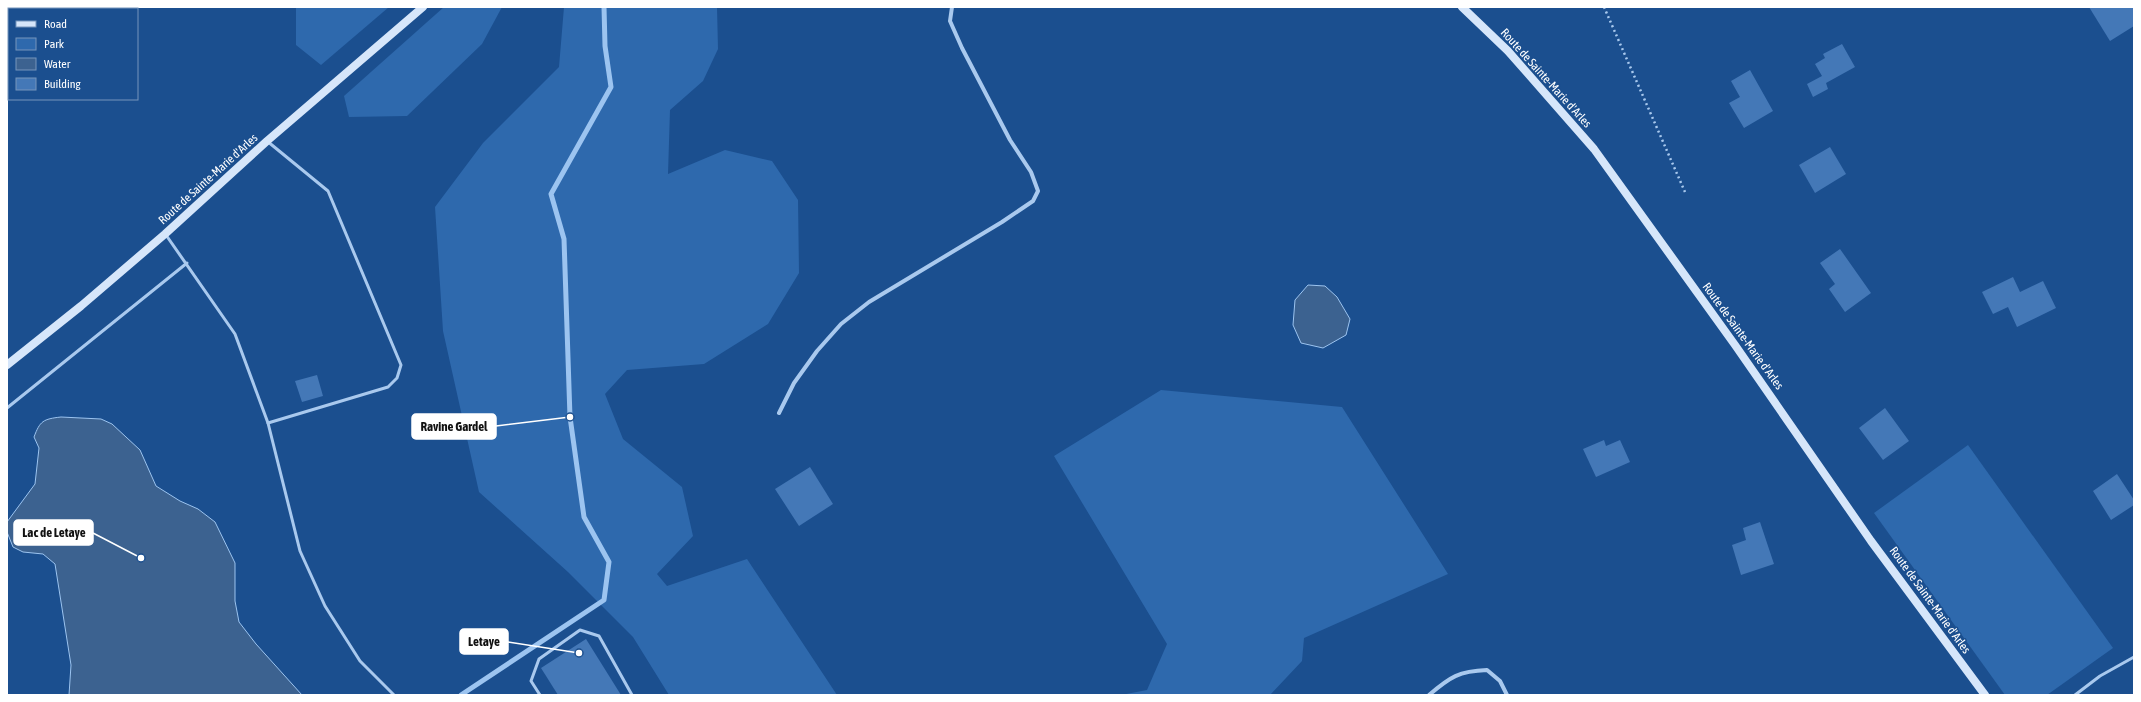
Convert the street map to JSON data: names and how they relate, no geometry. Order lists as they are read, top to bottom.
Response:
{
  "streets": {
    "main road": ["Route de Sainte-Marie d'Arles"]
  },
  "places": ["Ravine Gardel", "Lac de Letaye", "Letaye"],
  "legend": [
    "Road",
    "Park",
    "Water",
    "Building"
  ]
}
